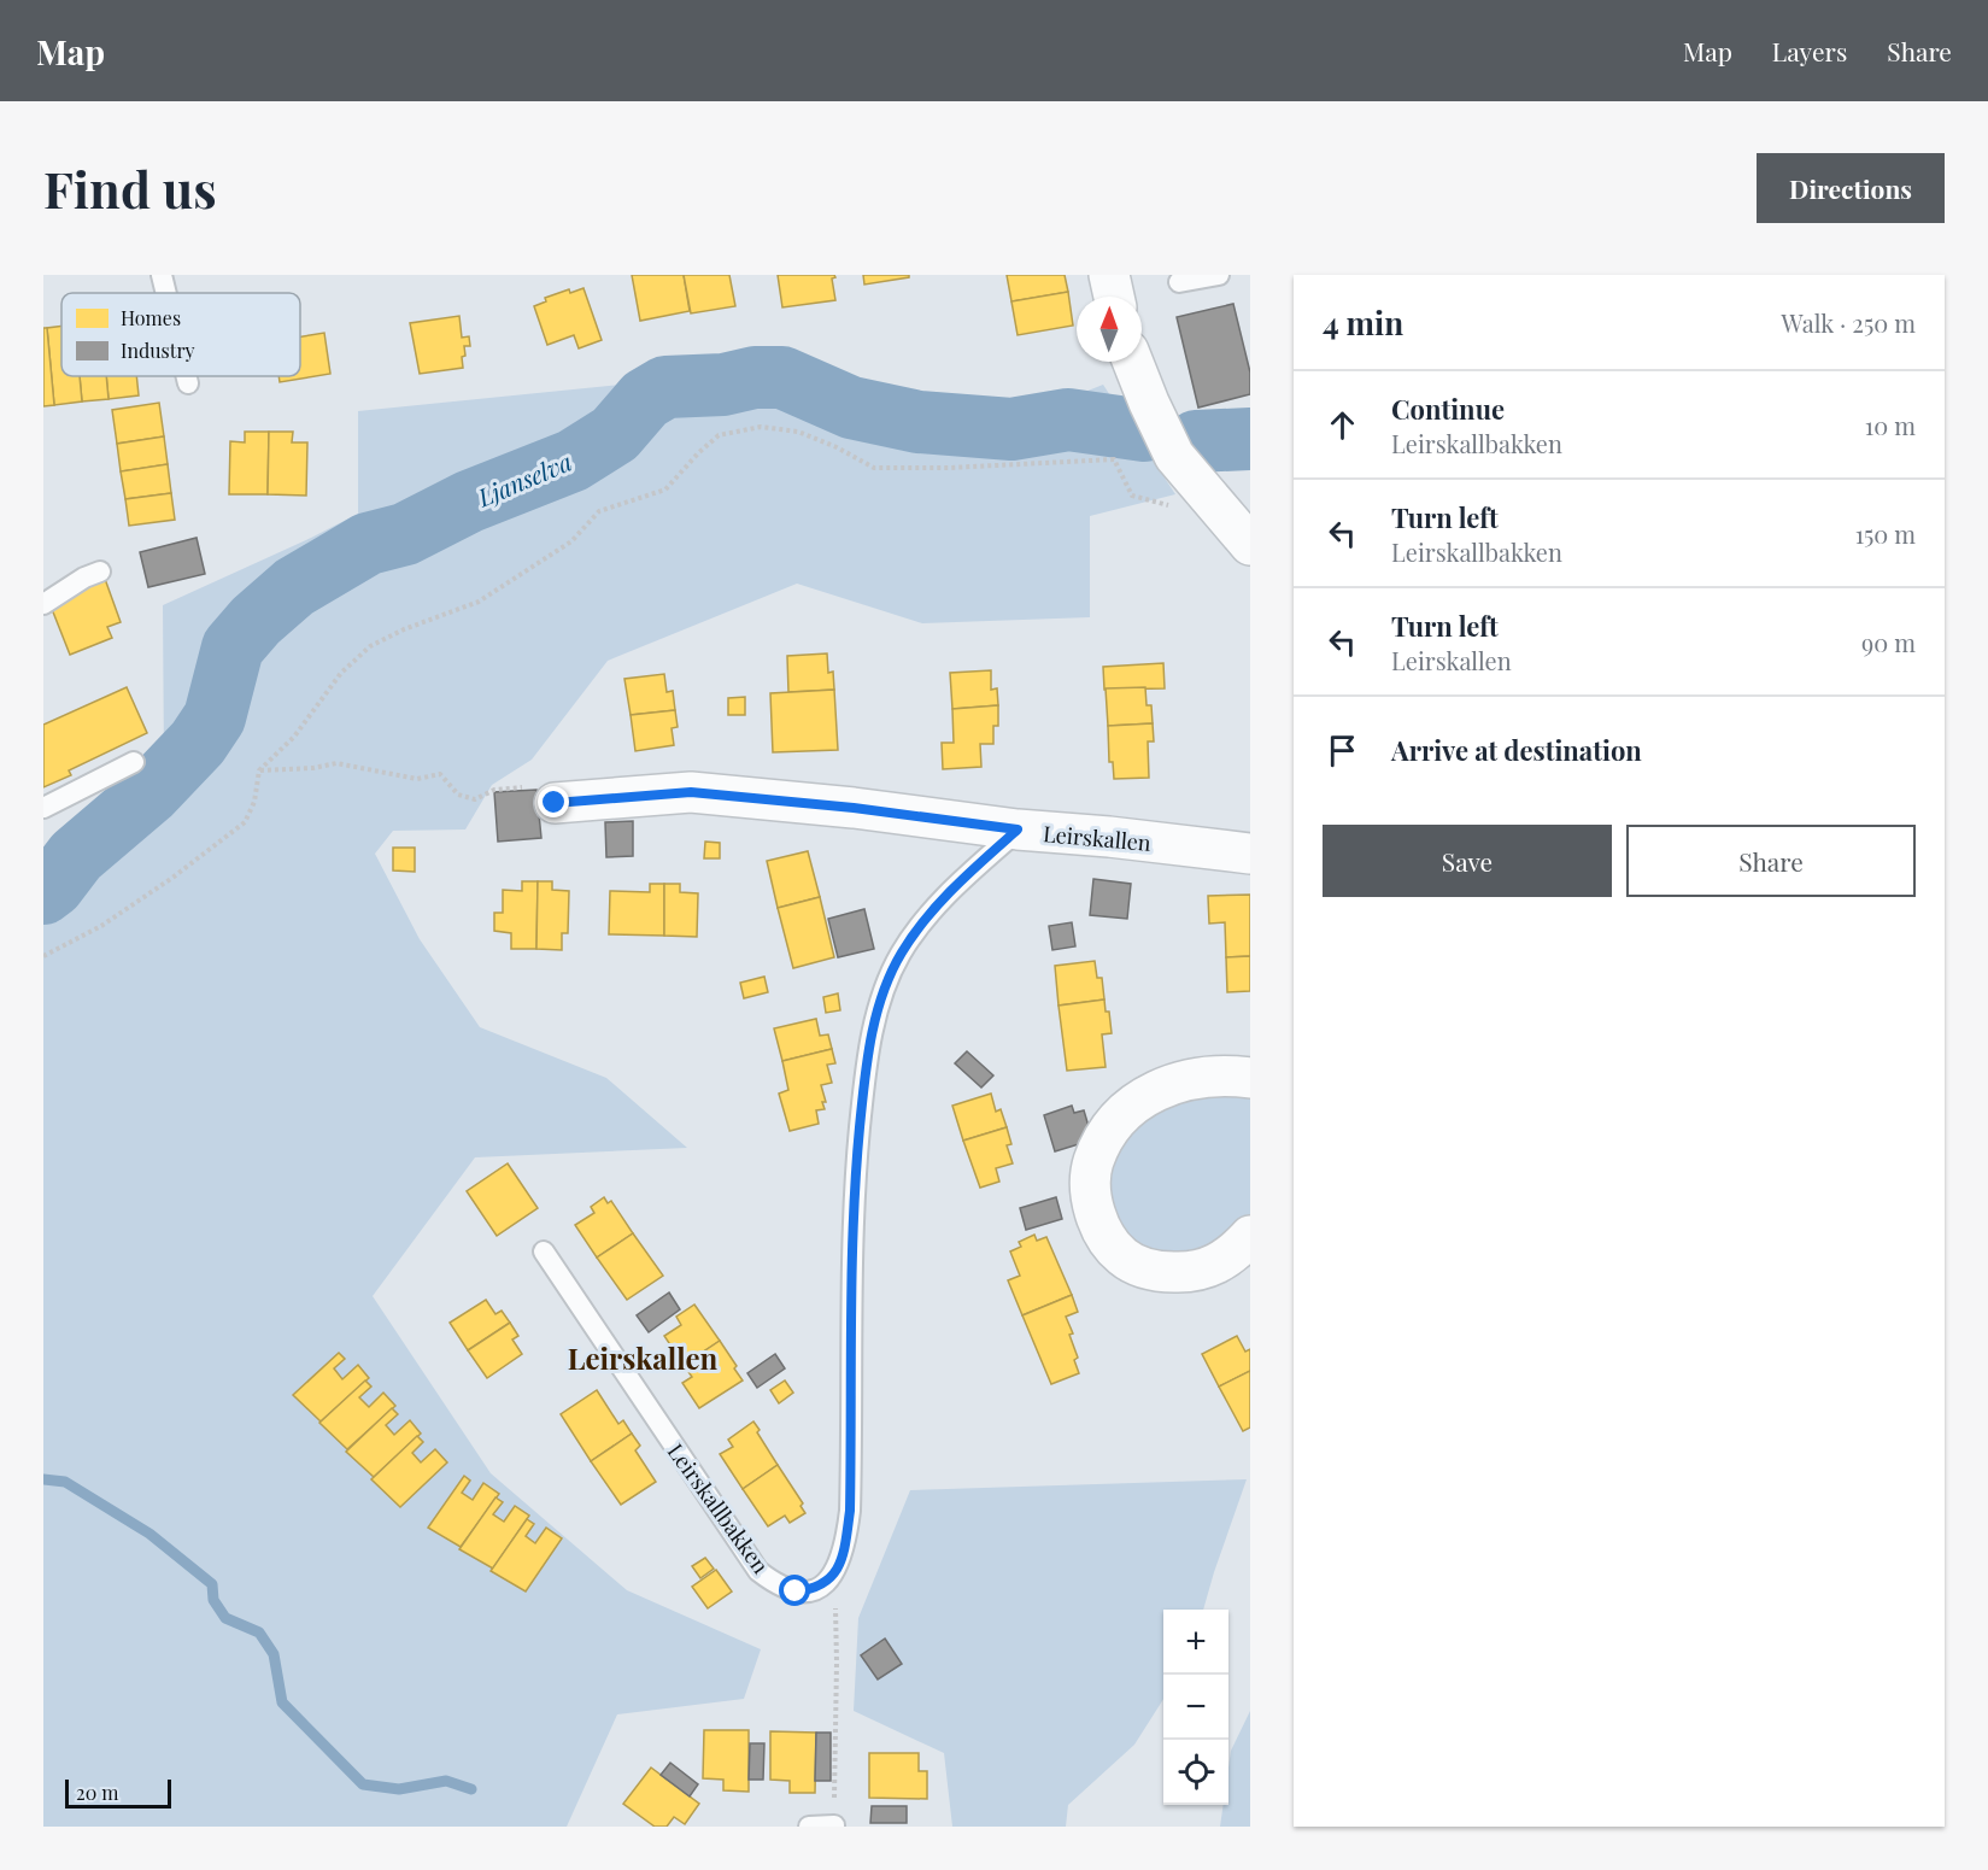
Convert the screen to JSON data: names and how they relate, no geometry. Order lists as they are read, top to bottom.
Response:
{
  "streets": {
    "street": ["Leirskallen"],
    "lane": ["Leirskallbakken"]
  },
  "districts": ["Leirskallen"],
  "water": ["Ljanselva"],
  "legend": ["Homes", "Industry"],
  "scale_bar": "20 m",
  "north": "top",
  "page": {
    "header": "Map",
    "nav": ["Map", "Layers", "Share"],
    "buttons": [
      "Directions",
      ["Save", "Share"]
    ],
    "title": "Find us",
    "heading": ["4 min", "Walk · 250 m"],
    "list": [
      ["Continue", "Leirskallbakken", "10 m"],
      ["Turn left", "Leirskallbakken", "150 m"],
      ["Turn left", "Leirskallen", "90 m"],
      "Arrive at destination"
    ],
    "map_buttons": ["+", "−"],
    "scale": "20 m"
  }
}
